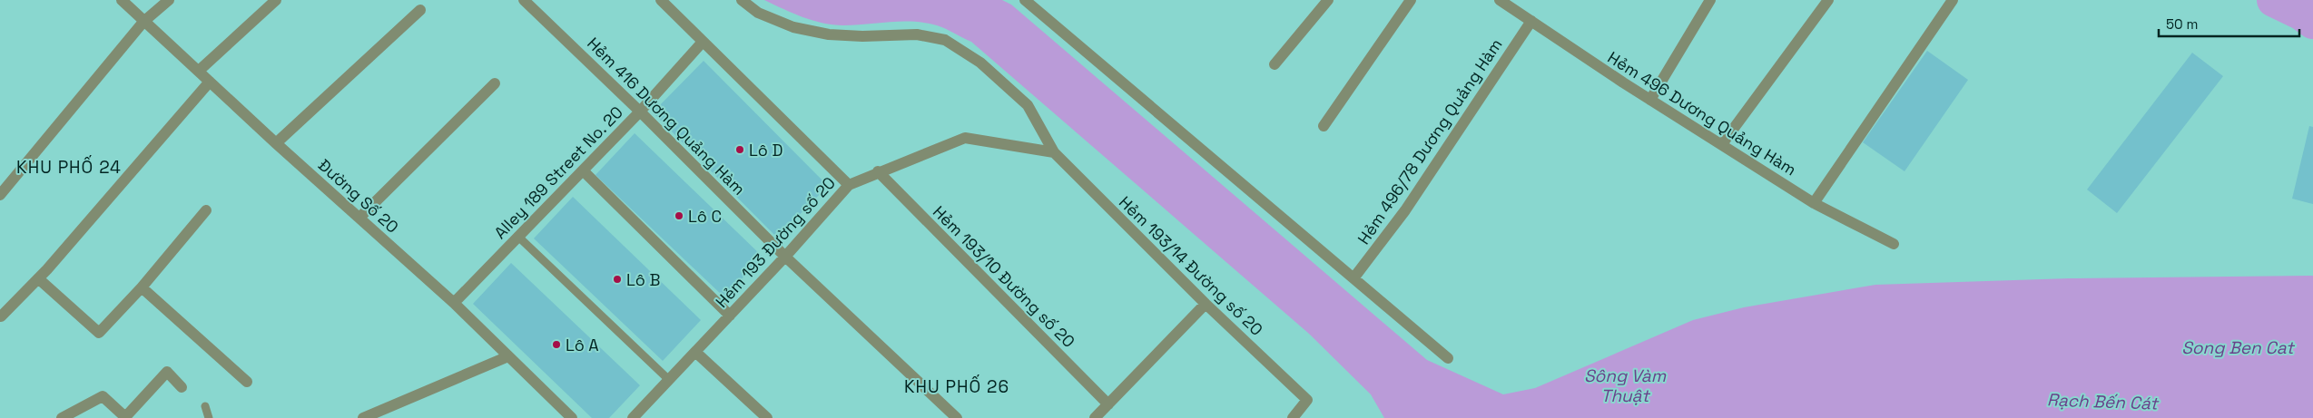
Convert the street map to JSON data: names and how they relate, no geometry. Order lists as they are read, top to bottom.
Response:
{
  "streets": {
    "street": [
      "Hẻm 496 Dương Quảng Hàm",
      "Hẻm 416 Dương Quảng Hàm",
      "Hẻm 496/78 Dương Quảng Hàm",
      "Alley 189 Street No. 20",
      "Đường Số 20",
      "Hẻm 193 Đường số 20",
      "Hẻm 193/14 Đường số 20",
      "Hẻm 193/10 Đường số 20"
    ]
  },
  "crossings": [
    ["Hẻm 496 Dương Quảng Hàm", "Hẻm 496/78 Dương Quảng Hàm"],
    ["Hẻm 416 Dương Quảng Hàm", "Alley 189 Street No. 20"],
    ["Hẻm 416 Dương Quảng Hàm", "Hẻm 193 Đường số 20"],
    ["Alley 189 Street No. 20", "Đường Số 20"],
    ["Hẻm 193 Đường số 20", "Hẻm 193/14 Đường số 20"],
    ["Hẻm 193 Đường số 20", "Hẻm 193/10 Đường số 20"]
  ],
  "districts": ["KHU PHỐ 24", "KHU PHỐ 26"],
  "water": ["Song Ben Cat", "Sông Vàm Thuật", "Rạch Bến Cát"],
  "places": [
    "Lô D",
    "Lô C",
    "Lô B",
    "Lô A"
  ],
  "scale_bar": "50 m"
}
